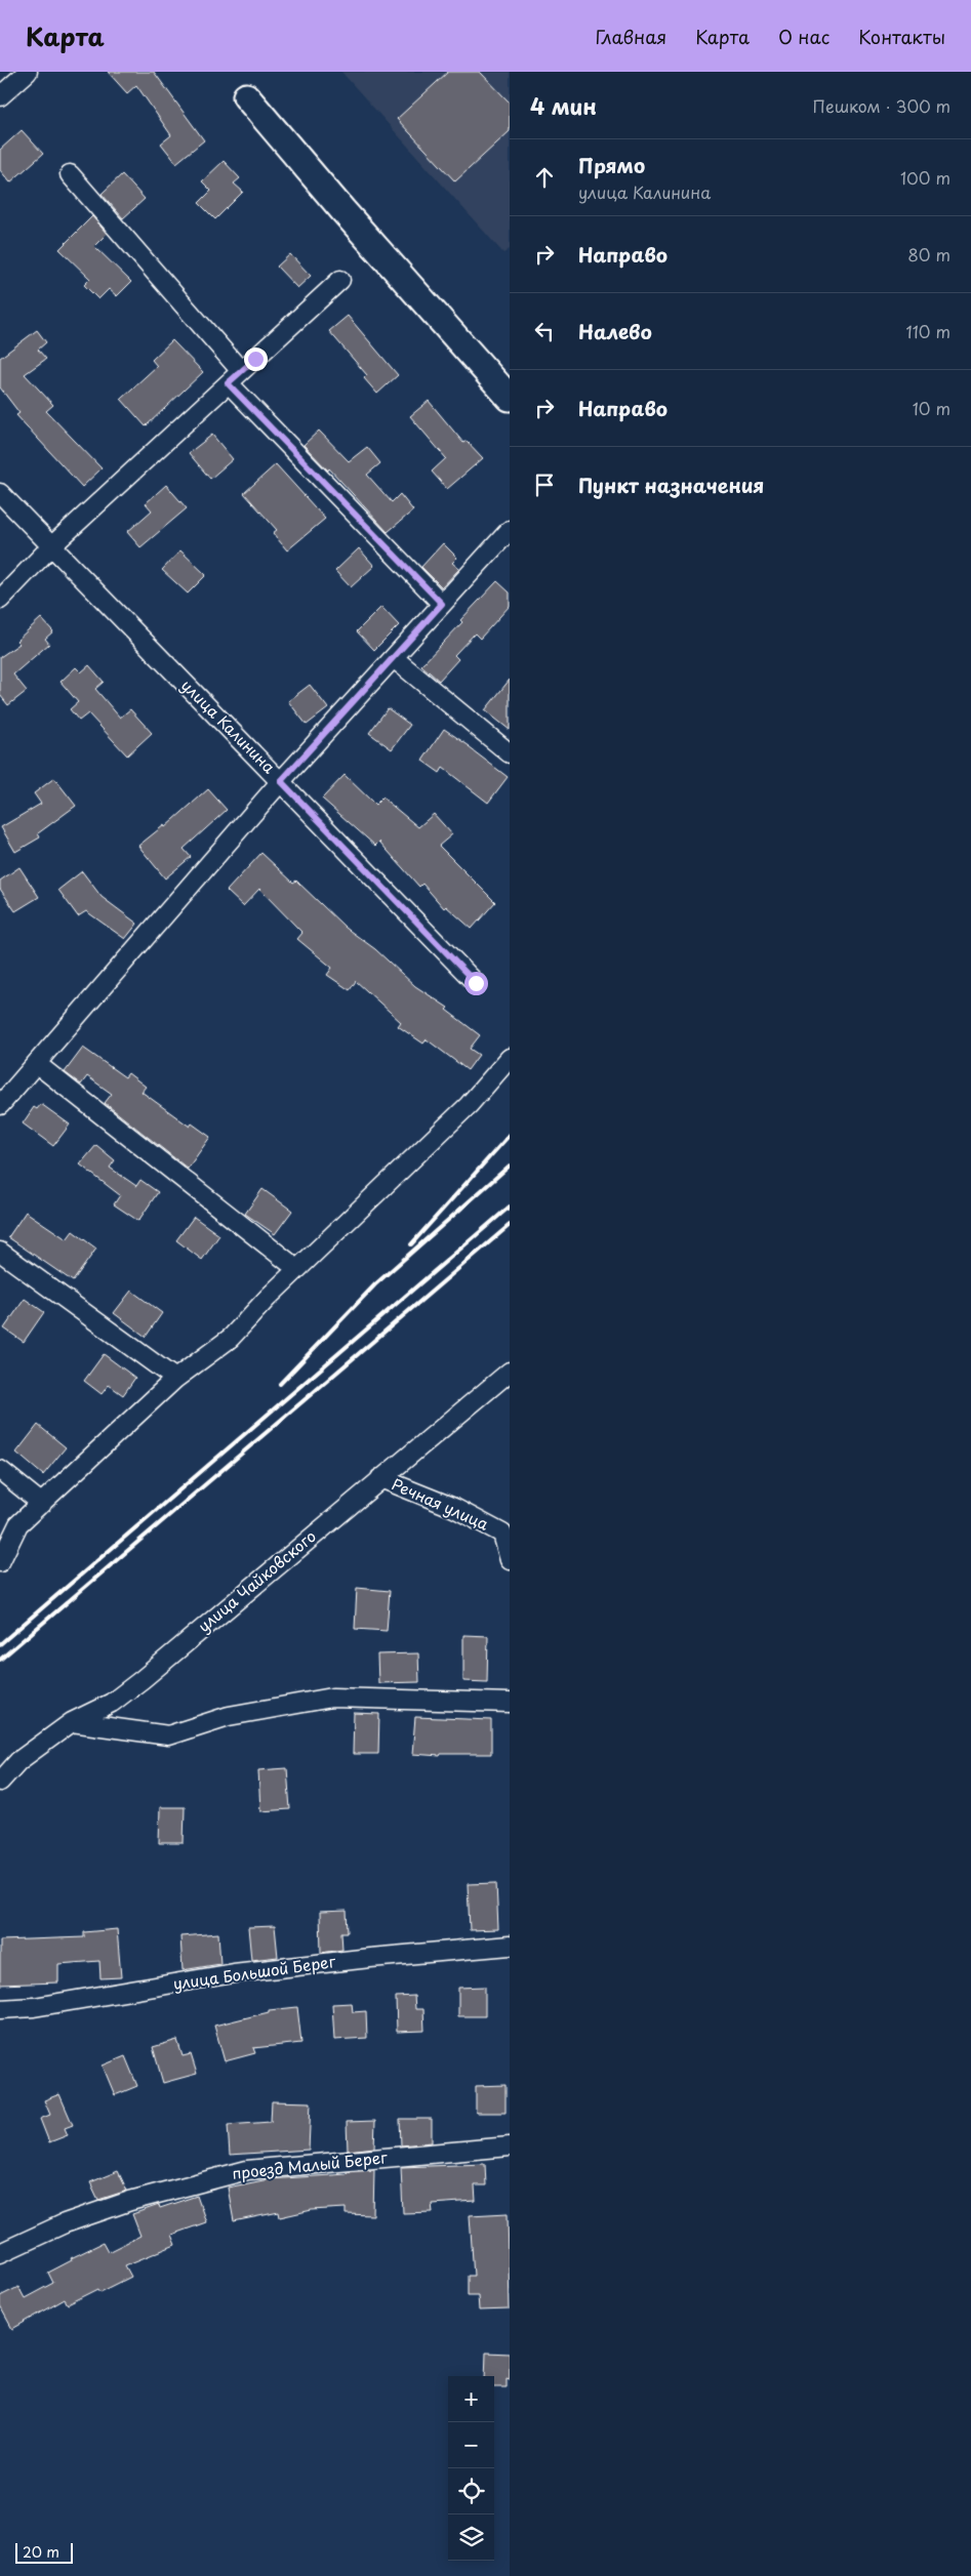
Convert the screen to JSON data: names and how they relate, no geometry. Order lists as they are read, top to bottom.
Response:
{
  "streets": {
    "street": [
      "улица Калинина",
      "Речная улица",
      "улица Чайковского",
      "улица Большой Берег",
      "проезд Малый Берег"
    ]
  },
  "crossings": [
    ["Речная улица", "улица Чайковского"]
  ],
  "scale_bar": "20 m",
  "page": {
    "header": "Карта",
    "nav": [
      "Главная",
      "Карта",
      "О нас",
      "Контакты"
    ],
    "heading": ["4 мин", "Пешком · 300 m"],
    "list": [
      ["Прямо", "улица Калинина", "100 m"],
      ["Направо", "80 m"],
      ["Налево", "110 m"],
      ["Направо", "10 m"],
      "Пункт назначения"
    ],
    "map_buttons": ["+", "−"],
    "scale": "20 m"
  }
}
